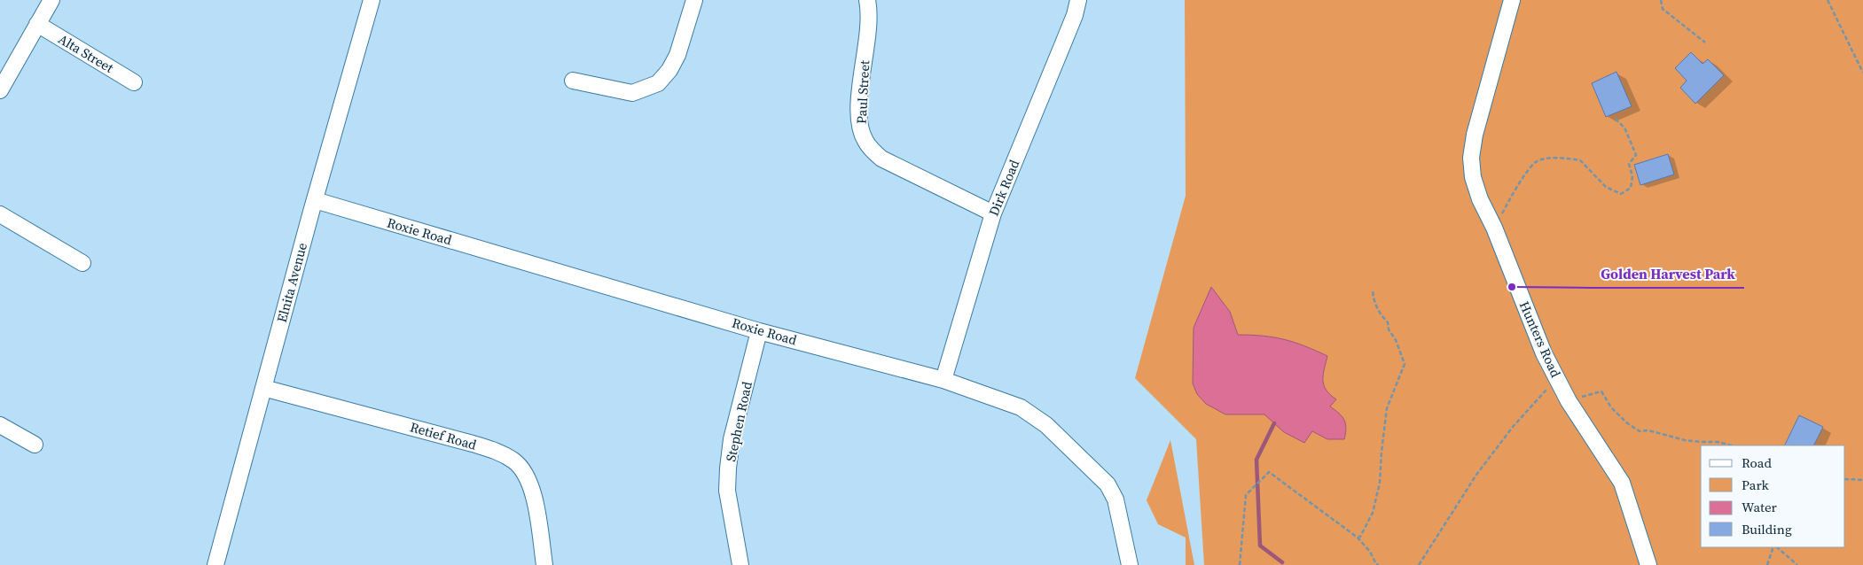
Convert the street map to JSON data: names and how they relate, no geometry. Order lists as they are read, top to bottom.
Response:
{
  "streets": {
    "street": [
      "Alta Street",
      "Paul Street",
      "Dirk Road",
      "Roxie Road",
      "Elnita Avenue",
      "Hunters Road",
      "Stephen Road",
      "Retief Road"
    ]
  },
  "crossings": [
    ["Paul Street", "Dirk Road"],
    ["Dirk Road", "Roxie Road"],
    ["Roxie Road", "Elnita Avenue"],
    ["Roxie Road", "Stephen Road"],
    ["Elnita Avenue", "Retief Road"]
  ],
  "places": ["Golden Harvest Park"],
  "legend": [
    "Road",
    "Park",
    "Water",
    "Building"
  ]
}
